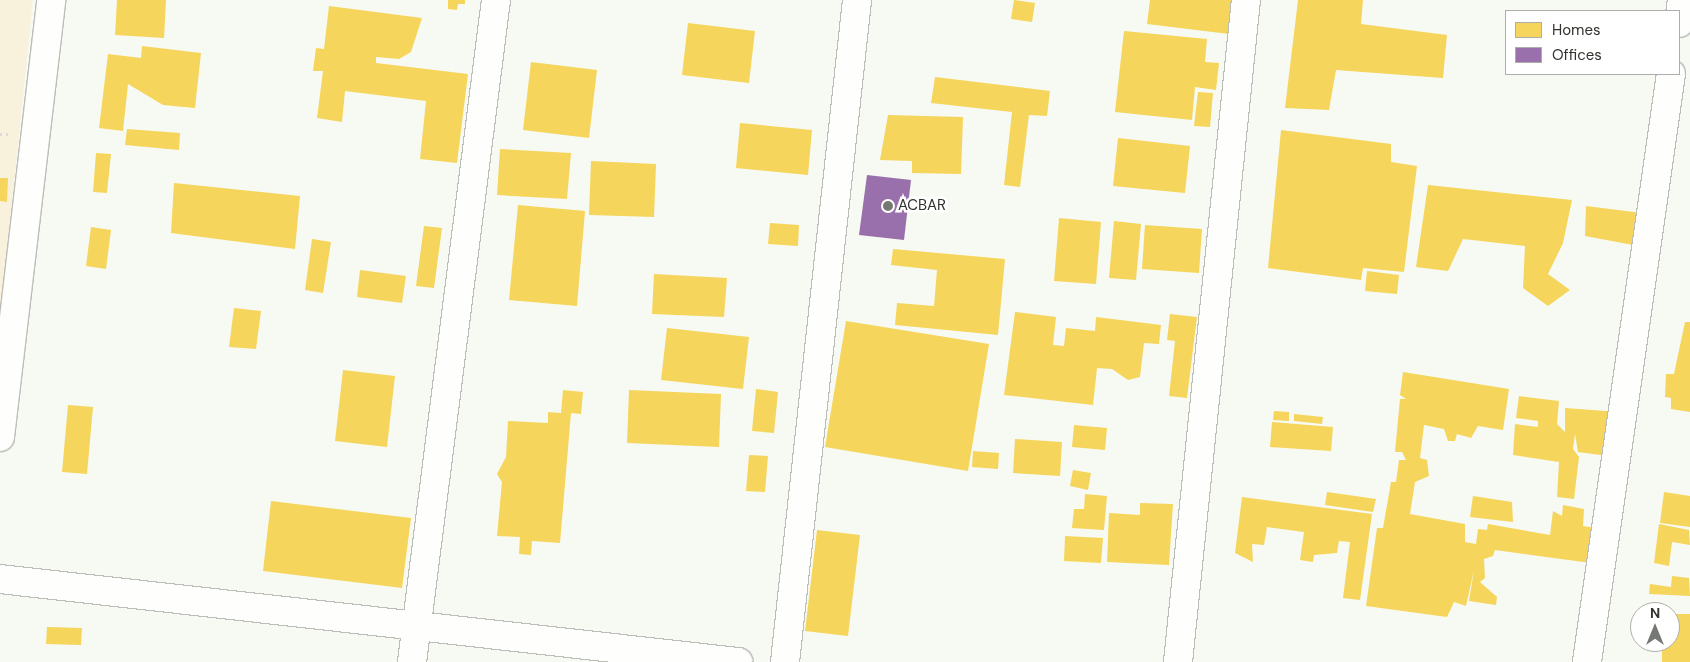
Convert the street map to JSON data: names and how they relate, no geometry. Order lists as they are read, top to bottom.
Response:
{
  "places": ["ACBAR"],
  "legend": ["Homes", "Offices"],
  "north": "top"
}
